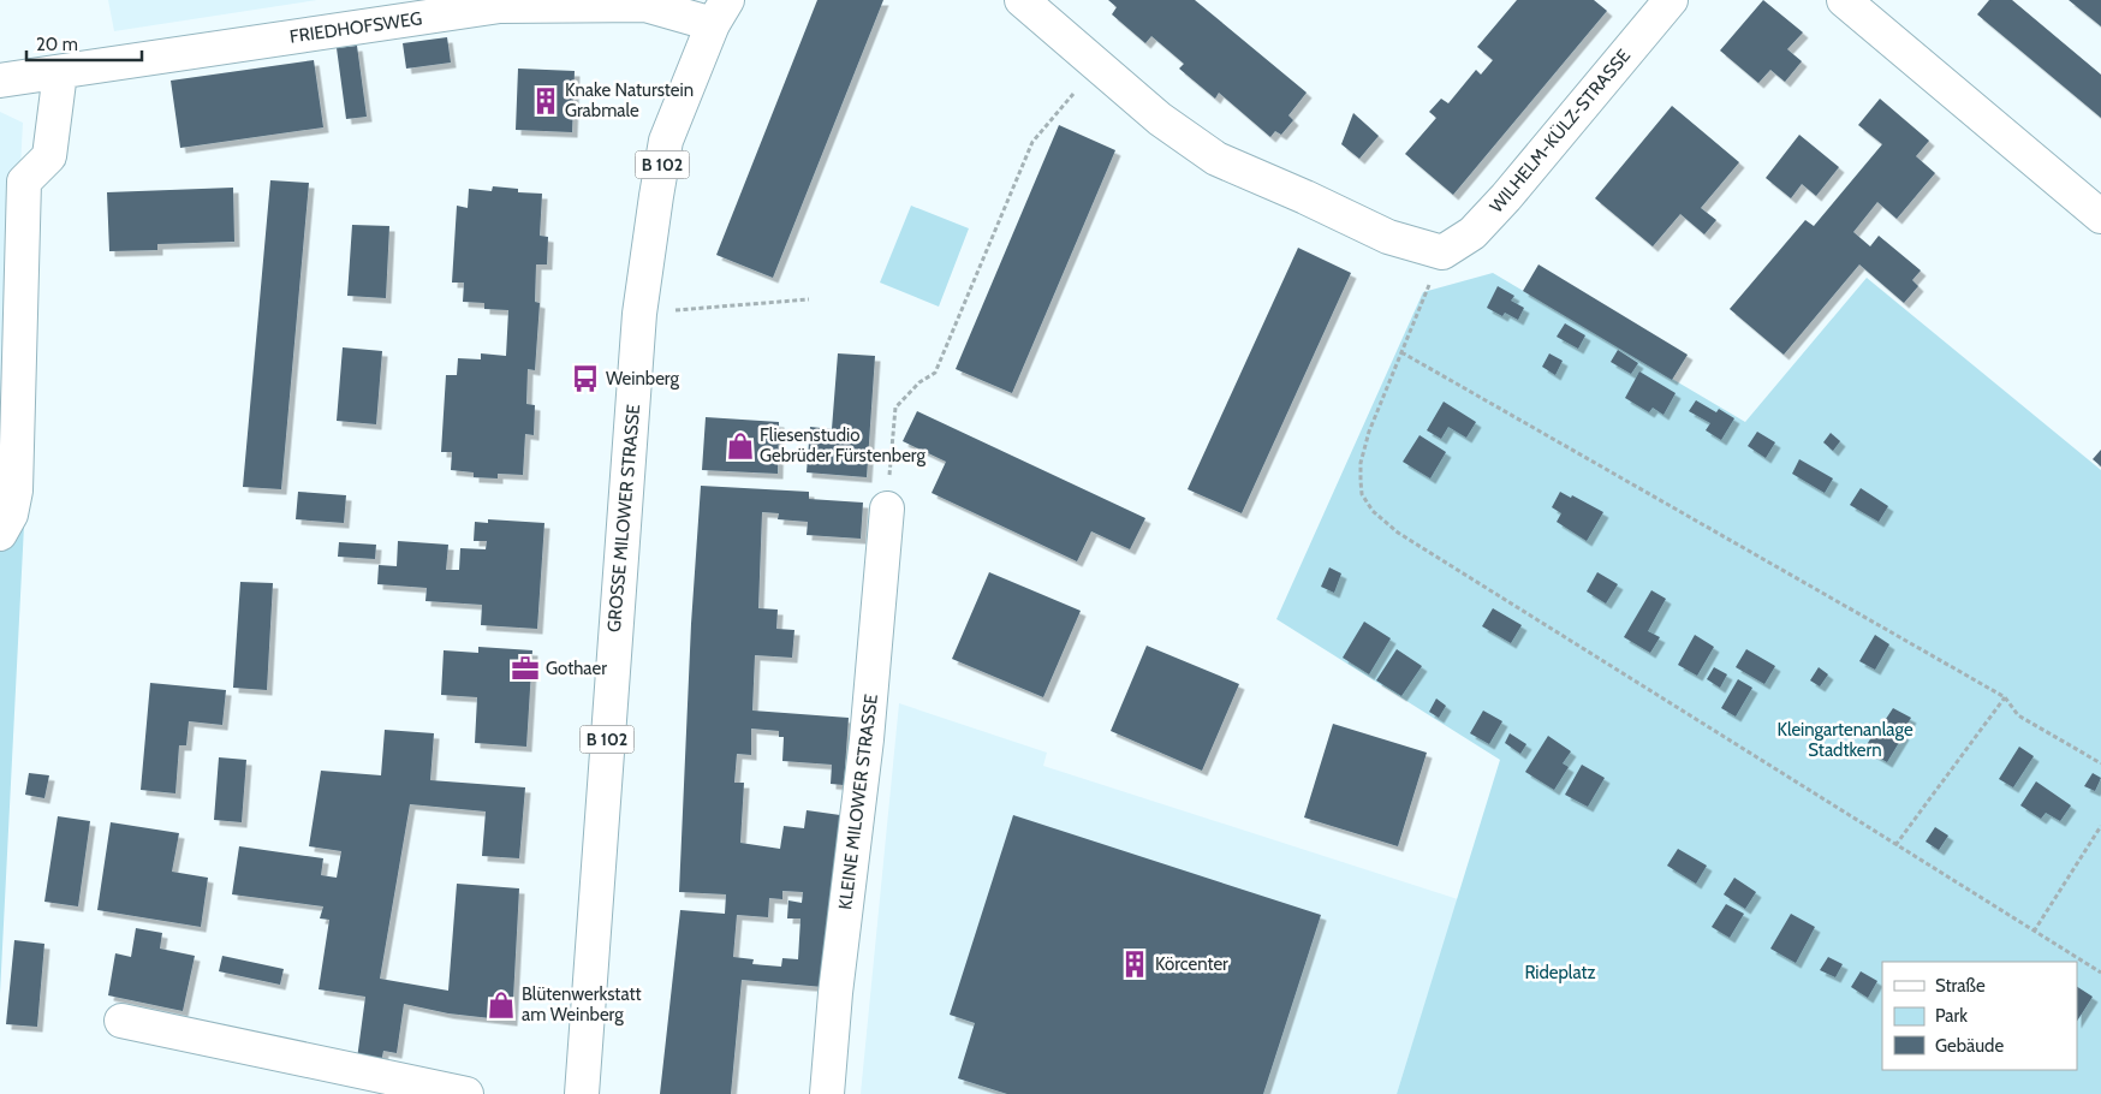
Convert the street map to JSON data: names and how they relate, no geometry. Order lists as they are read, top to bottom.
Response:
{
  "streets": {
    "street": [
      "FRIEDHOFSWEG",
      "WILHELM-KÜLZ-STRASSE",
      "B 102",
      "GROSSE MILOWER STRASSE",
      "KLEINE MILOWER STRASSE"
    ]
  },
  "crossings": [
    ["FRIEDHOFSWEG", "GROSSE MILOWER STRASSE"]
  ],
  "parks": ["Kleingartenanlage Stadtkern", "Rideplatz"],
  "places": {
    "building": ["Knake Naturstein Grabmale", "Körcenter"],
    "bus stop": ["Weinberg"],
    "shop": ["Fliesenstudio Gebrüder Fürstenberg", "Blütenwerkstatt am Weinberg"],
    "office": ["Gothaer"]
  },
  "legend": ["Straße", "Park", "Gebäude"],
  "scale_bar": "20 m"
}
